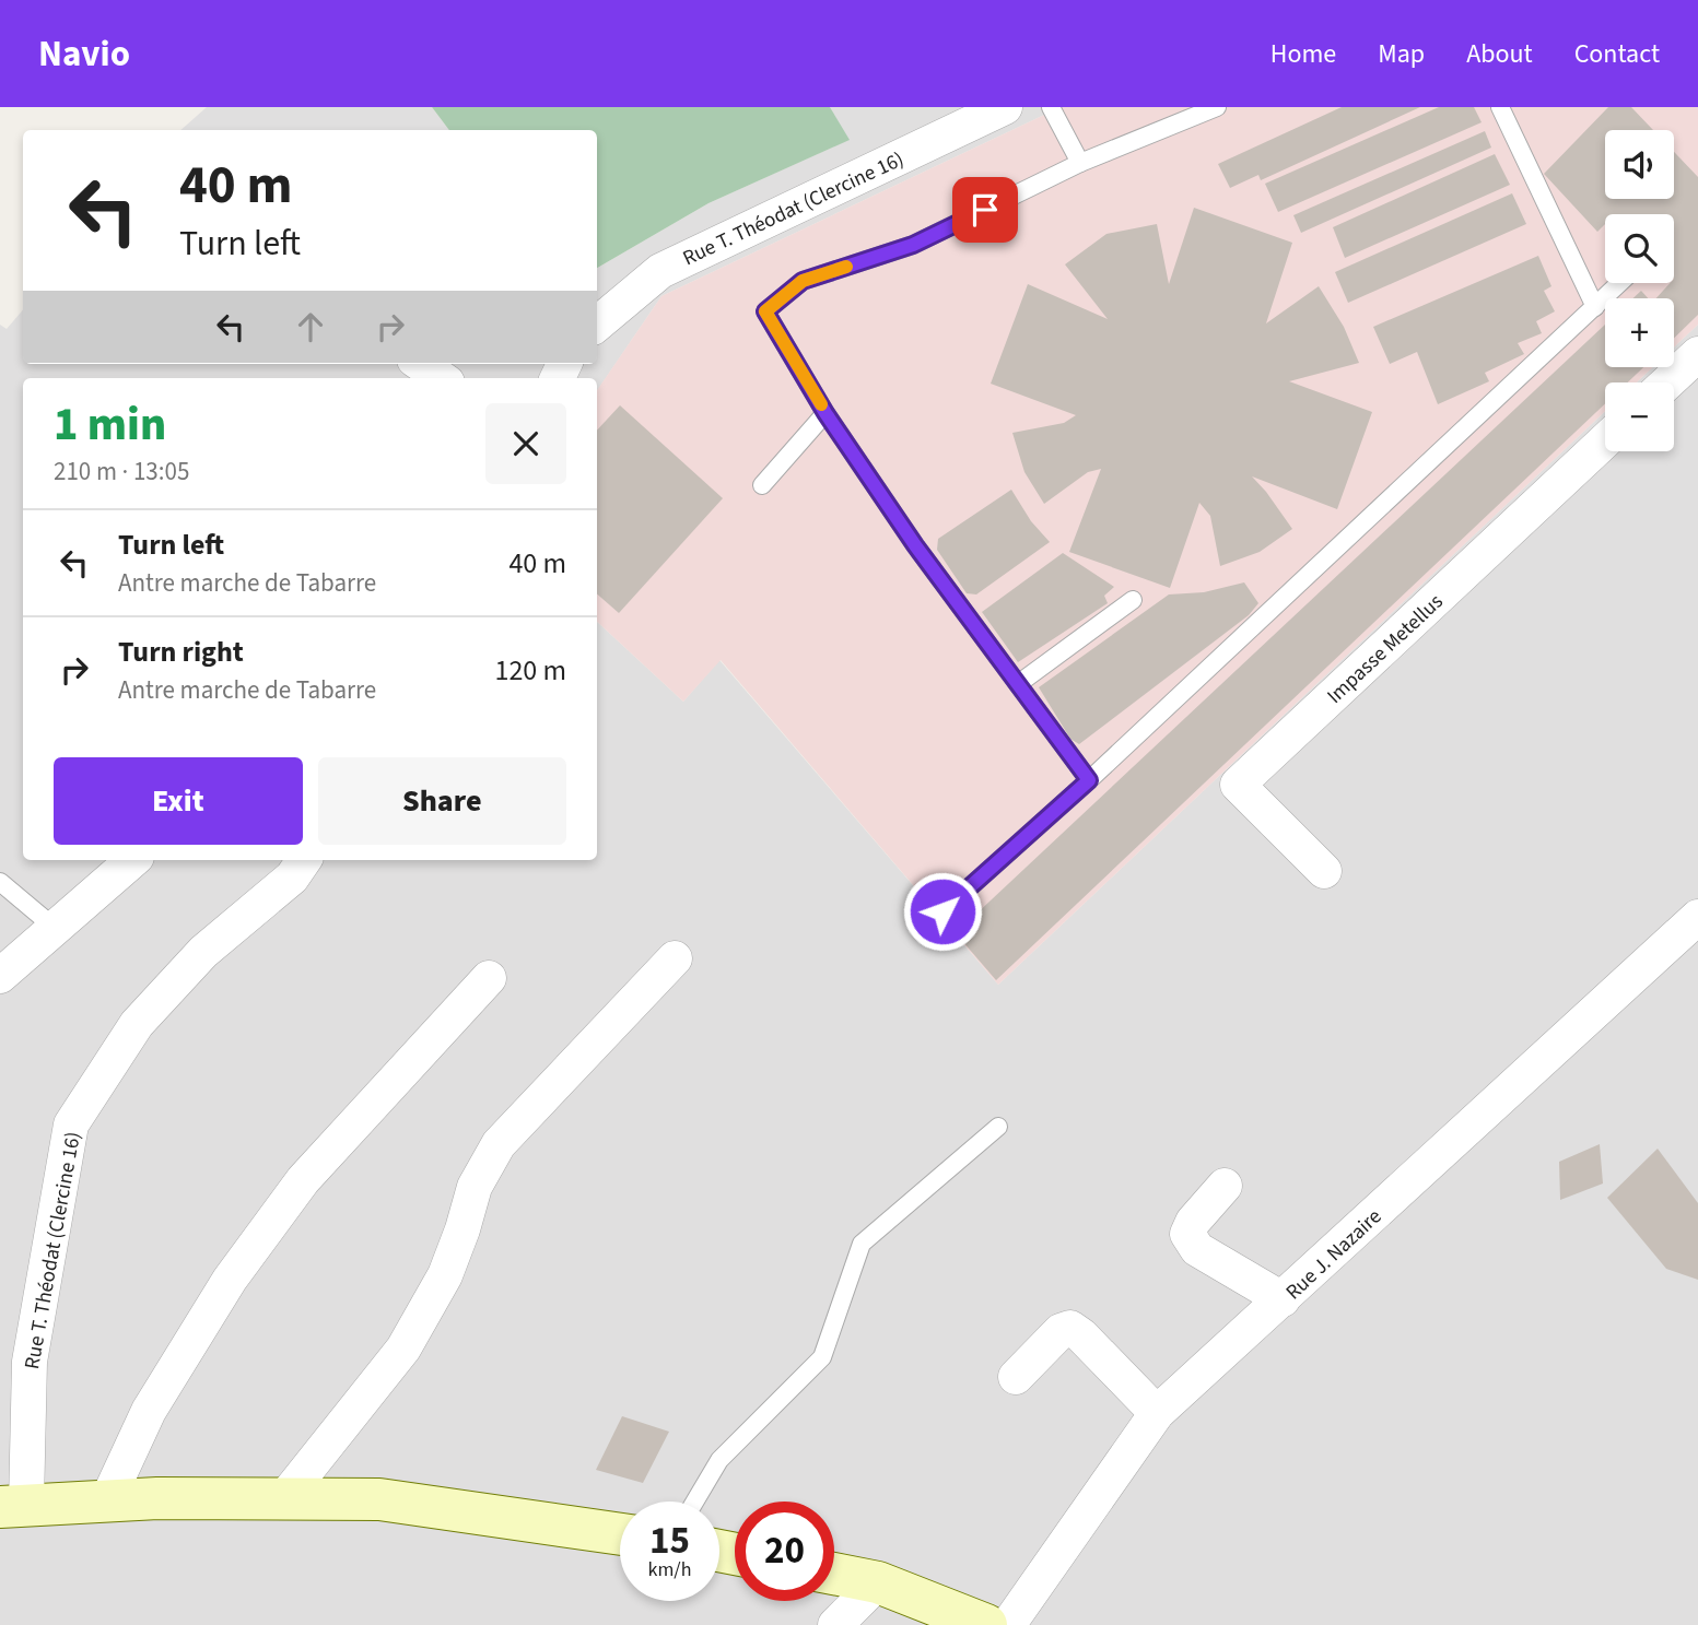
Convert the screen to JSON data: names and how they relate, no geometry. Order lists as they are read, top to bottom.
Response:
{
  "streets": {
    "street": ["Rue T. Théodat (Clercine 16)", "Impasse Metellus", "Rue J. Nazaire"]
  },
  "page": {
    "header": "Navio",
    "nav": [
      "Home",
      "Map",
      "About",
      "Contact"
    ],
    "map_buttons": ["+", "−"],
    "turn": ["40 m", "Turn left"],
    "heading": ["1 min", "210 m · 13:05"],
    "list": [
      {
        "name": "Turn left",
        "note": "Antre marche de Tabarre",
        "value": "40 m"
      },
      {
        "name": "Turn right",
        "note": "Antre marche de Tabarre",
        "value": "120 m"
      }
    ],
    "buttons": ["Exit", "Share"],
    "speed": "15 km/h",
    "limit": "20"
  }
}
